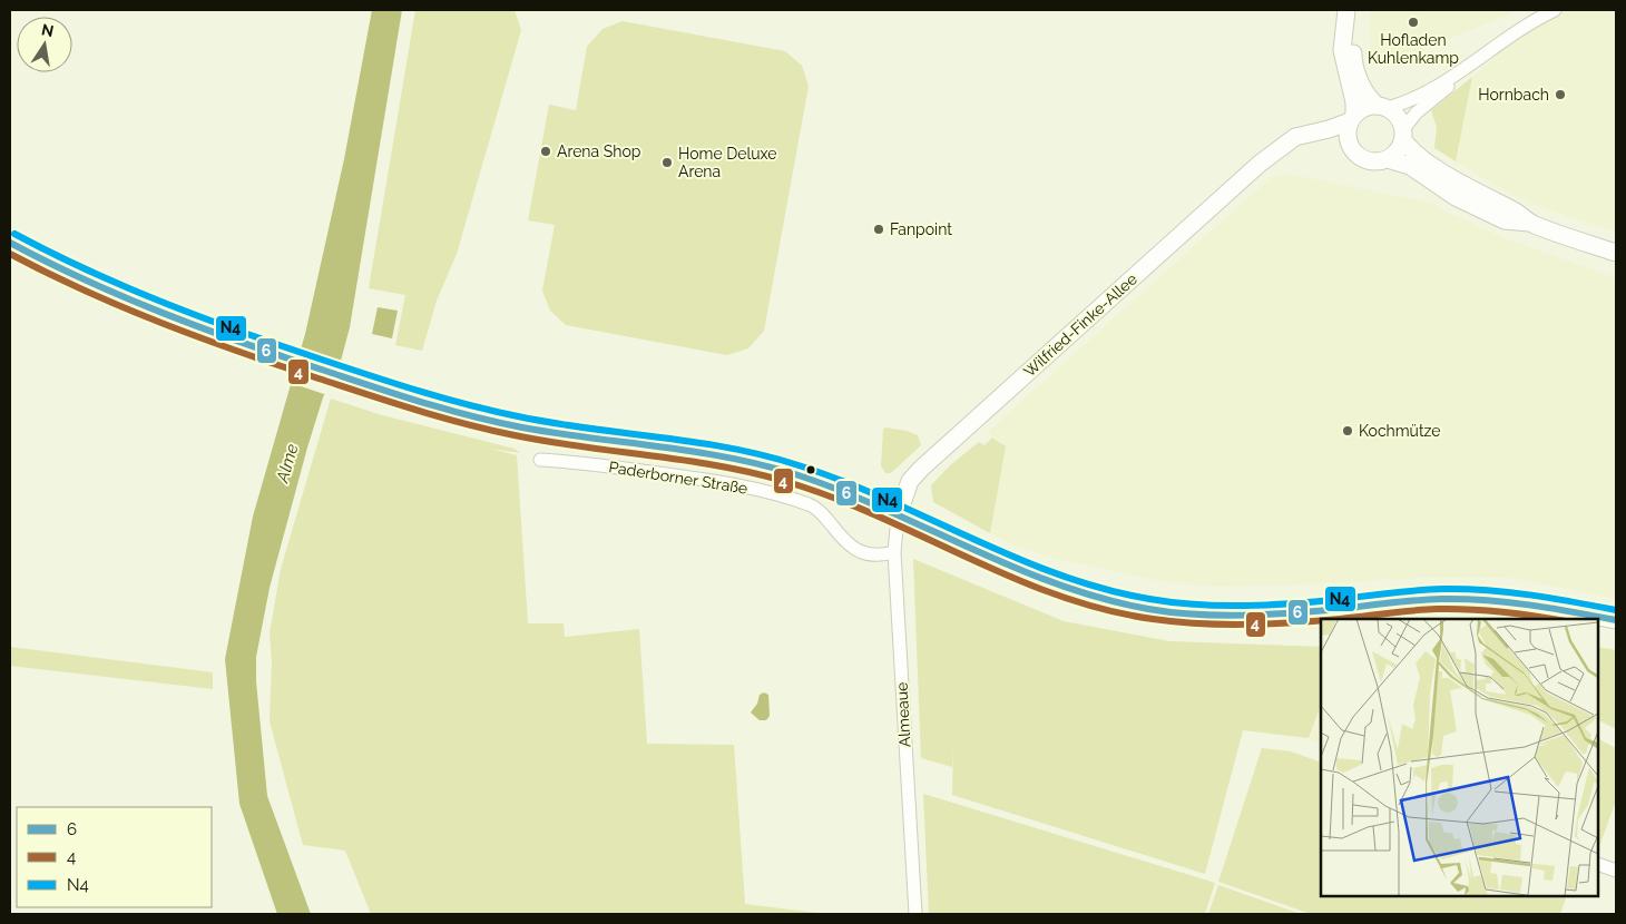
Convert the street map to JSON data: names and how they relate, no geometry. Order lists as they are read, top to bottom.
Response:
{
  "streets": {
    "street": ["Wilfried-Finke-Allee", "Paderborner Straße", "Almeaue"]
  },
  "crossings": [
    ["Wilfried-Finke-Allee", "Paderborner Straße"],
    ["Wilfried-Finke-Allee", "Almeaue"],
    ["Paderborner Straße", "Almeaue"]
  ],
  "water": ["Alme"],
  "places": [
    "Hofladen Kuhlenkamp",
    "Hornbach",
    "Arena Shop",
    "Home Deluxe Arena",
    "Fanpoint",
    "Kochmütze"
  ],
  "lines": ["transit line N4", "transit line 6", "transit line 4"],
  "legend": ["6", "4", "N4"],
  "north": "top"
}
